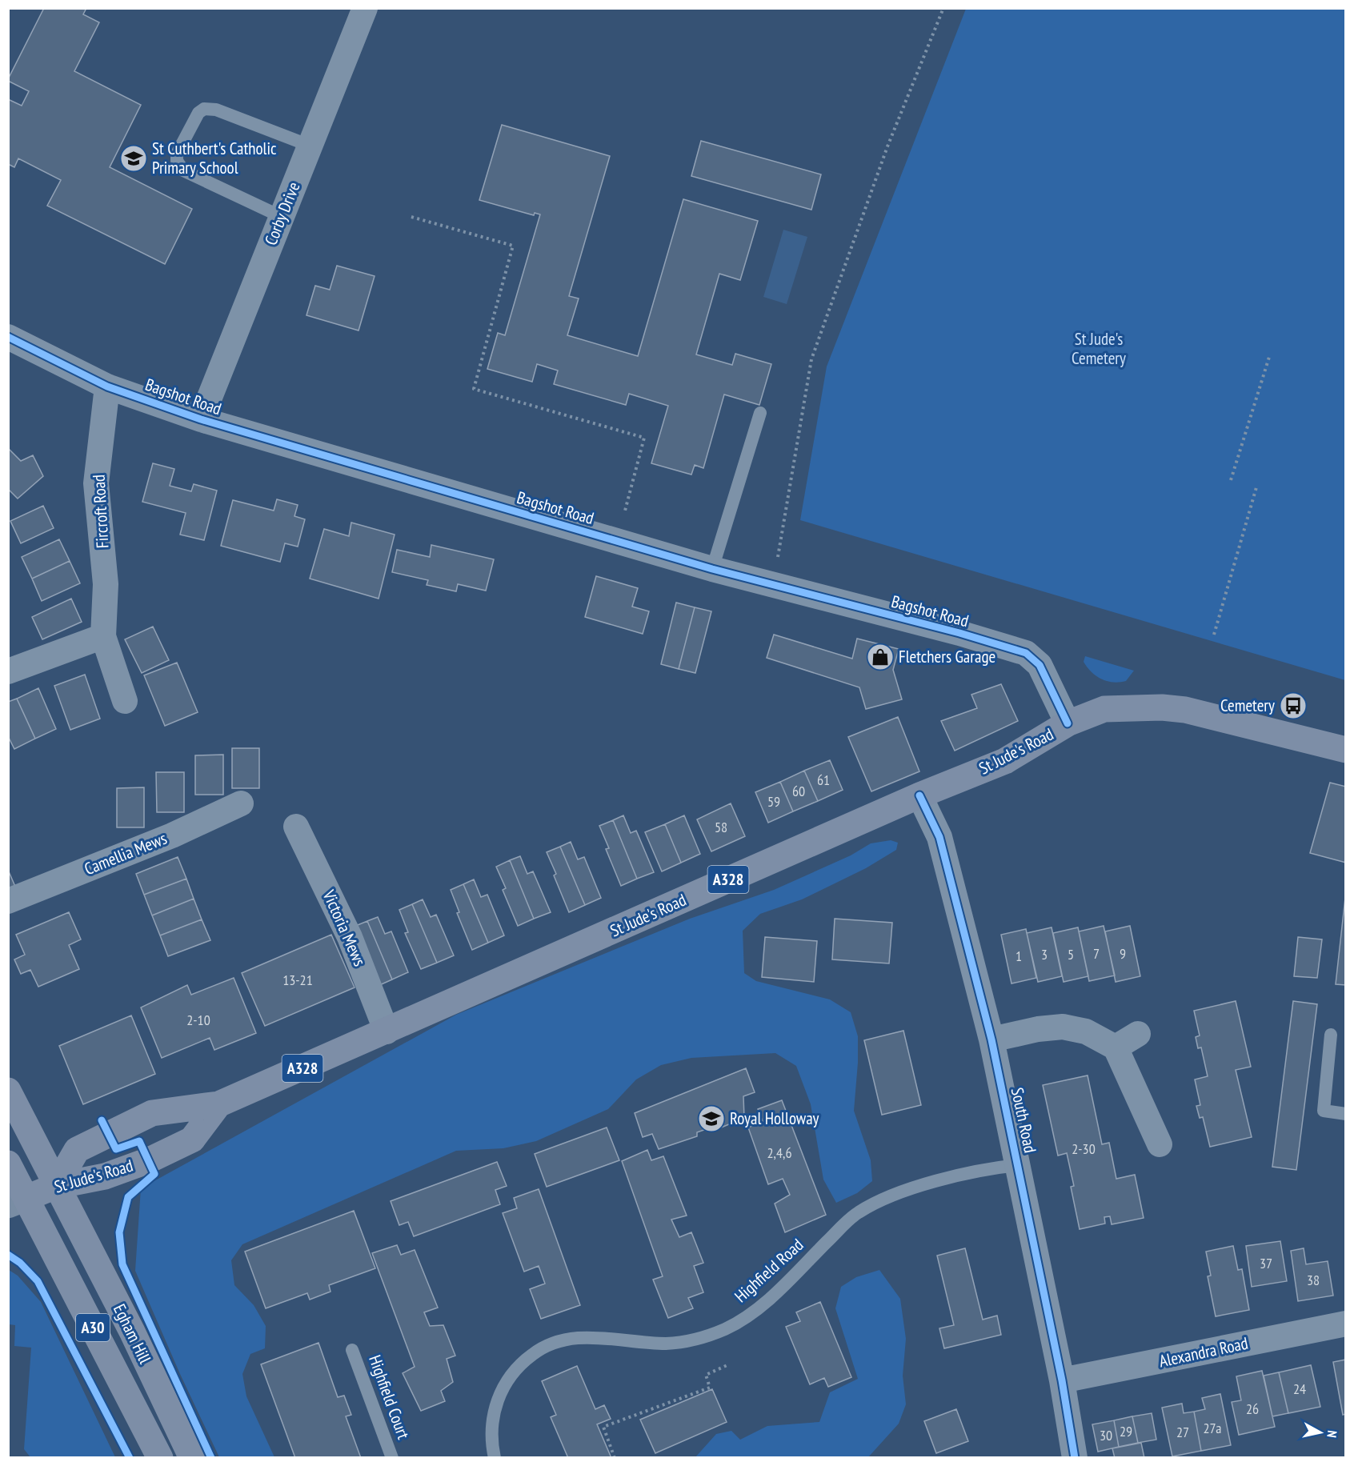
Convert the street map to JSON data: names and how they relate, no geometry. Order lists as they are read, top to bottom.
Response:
{
  "streets": {
    "main road": [
      "St Jude's Road",
      "A328",
      "A30",
      "Egham Hill"
    ],
    "street": [
      "Corby Drive",
      "Bagshot Road",
      "Fircroft Road",
      "Camellia Mews",
      "Victoria Mews",
      "South Road",
      "Alexandra Road"
    ],
    "lane": ["Highfield Road", "Highfield Court"]
  },
  "crossings": [
    ["Corby Drive", "Bagshot Road"],
    ["Bagshot Road", "Fircroft Road"],
    ["Bagshot Road", "St Jude's Road"],
    ["St Jude's Road", "Victoria Mews"],
    ["St Jude's Road", "South Road"],
    ["St Jude's Road", "A30"],
    ["St Jude's Road", "Egham Hill"],
    ["South Road", "Highfield Road"],
    ["South Road", "Alexandra Road"],
    ["A30", "Egham Hill"]
  ],
  "parks": ["St Jude's Cemetery"],
  "places": {
    "school or university": ["St Cuthbert's Catholic Primary School", "Royal Holloway"],
    "shop": ["Fletchers Garage"],
    "bus stop": ["Cemetery"]
  },
  "house_numbers": [
    "61",
    "60",
    "59",
    "58",
    "7",
    "9",
    "3",
    "5",
    "1",
    "13-21",
    "2-10",
    "2-30",
    "2,4,6",
    "37",
    "38",
    "24",
    "26",
    "27a",
    "29",
    "27",
    "30"
  ],
  "north": "right"
}
